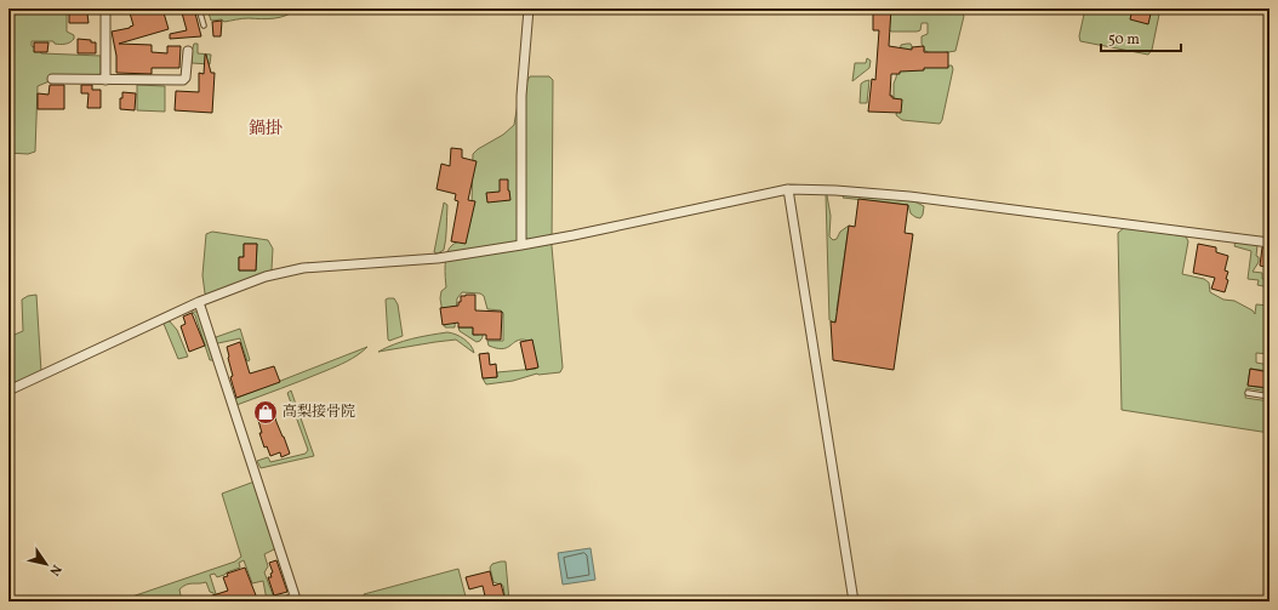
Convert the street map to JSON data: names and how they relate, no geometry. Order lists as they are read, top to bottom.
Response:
{
  "districts": ["鍋掛"],
  "places": {
    "shop": ["高梨接骨院"]
  },
  "scale_bar": "50 m",
  "north": "bottom right"
}
